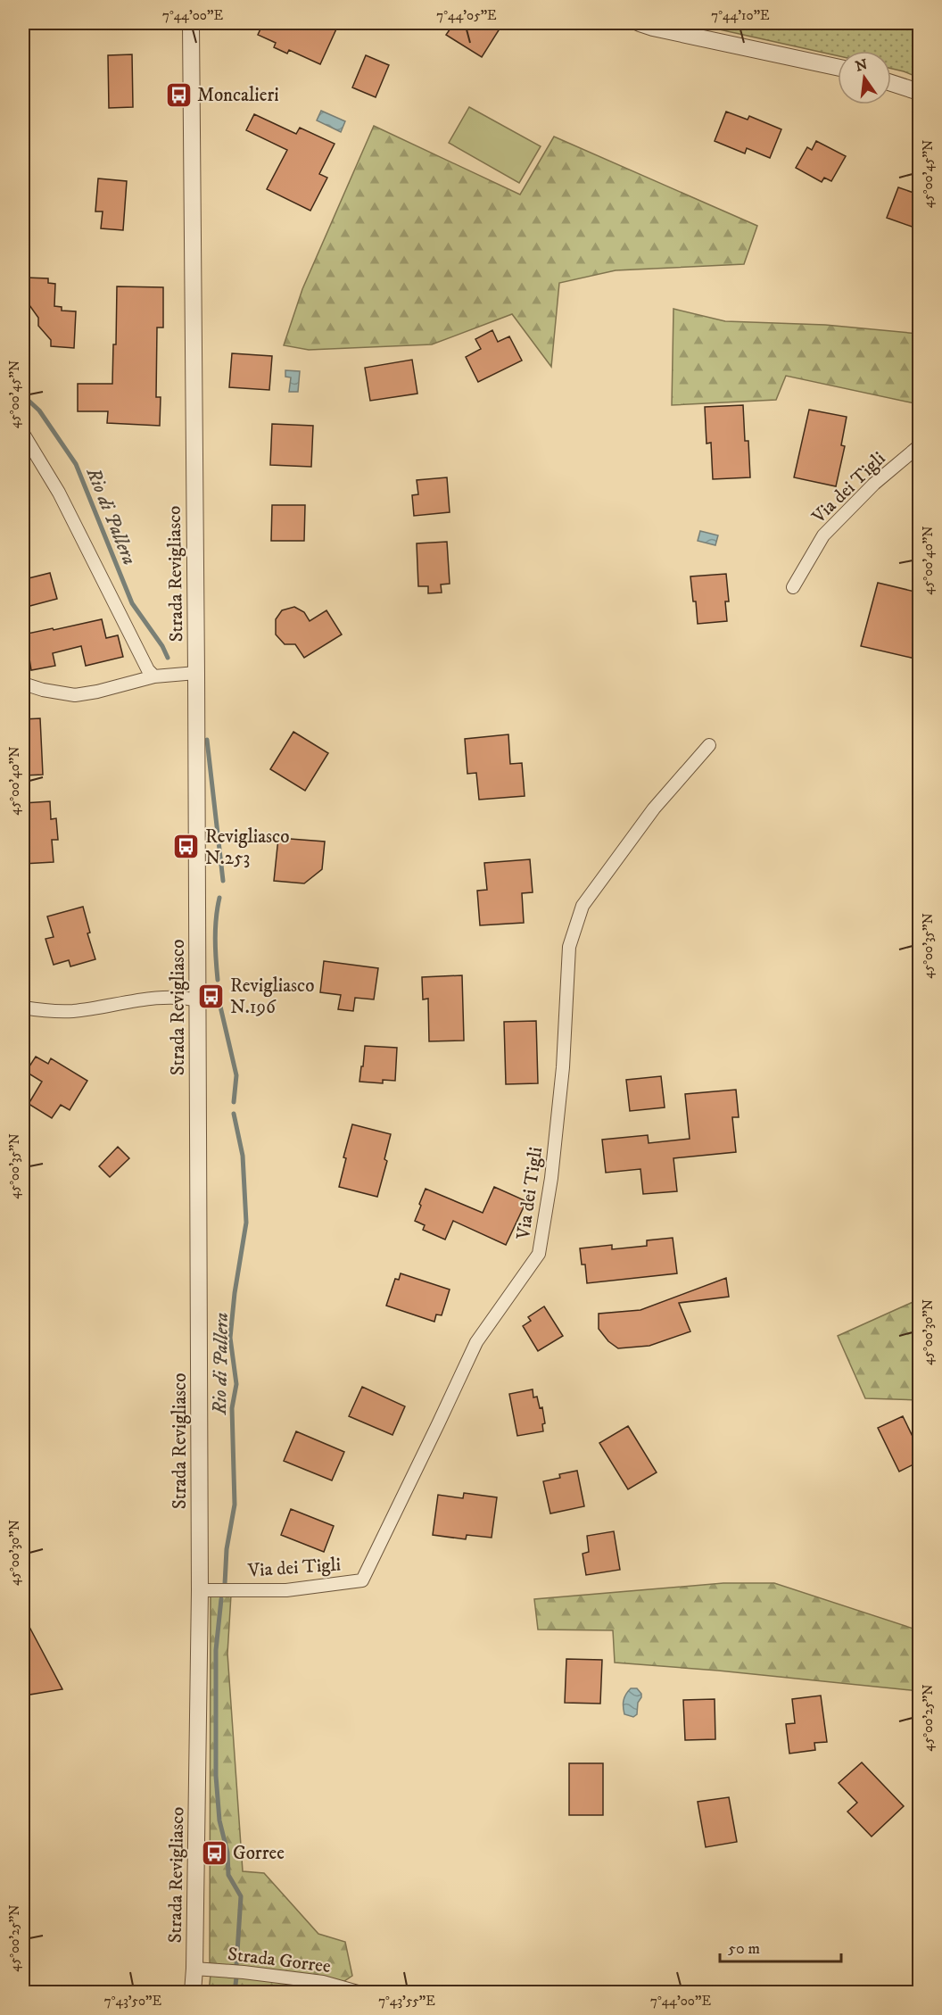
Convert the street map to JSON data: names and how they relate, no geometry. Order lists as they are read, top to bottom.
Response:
{
  "streets": {
    "street": ["Via dei Tigli", "Strada Revigliasco", "Strada Gorree"]
  },
  "crossings": [
    ["Via dei Tigli", "Strada Revigliasco"],
    ["Strada Revigliasco", "Strada Gorree"]
  ],
  "water": ["Rio di Pallera"],
  "places": {
    "bus stop": [
      "Moncalieri",
      "Revigliasco N.253",
      "Revigliasco N.196",
      "Gorree"
    ]
  },
  "scale_bar": "50 m",
  "north": "top",
  "coordinates": [
    "7°44'00\"E",
    "7°44'05\"E",
    "7°44'10\"E",
    "45°00'45\"N",
    "45°00'40\"N",
    "45°00'35\"N",
    "45°00'30\"N",
    "45°00'25\"N",
    "7°43'50\"E",
    "7°43'55\"E"
  ]
}
